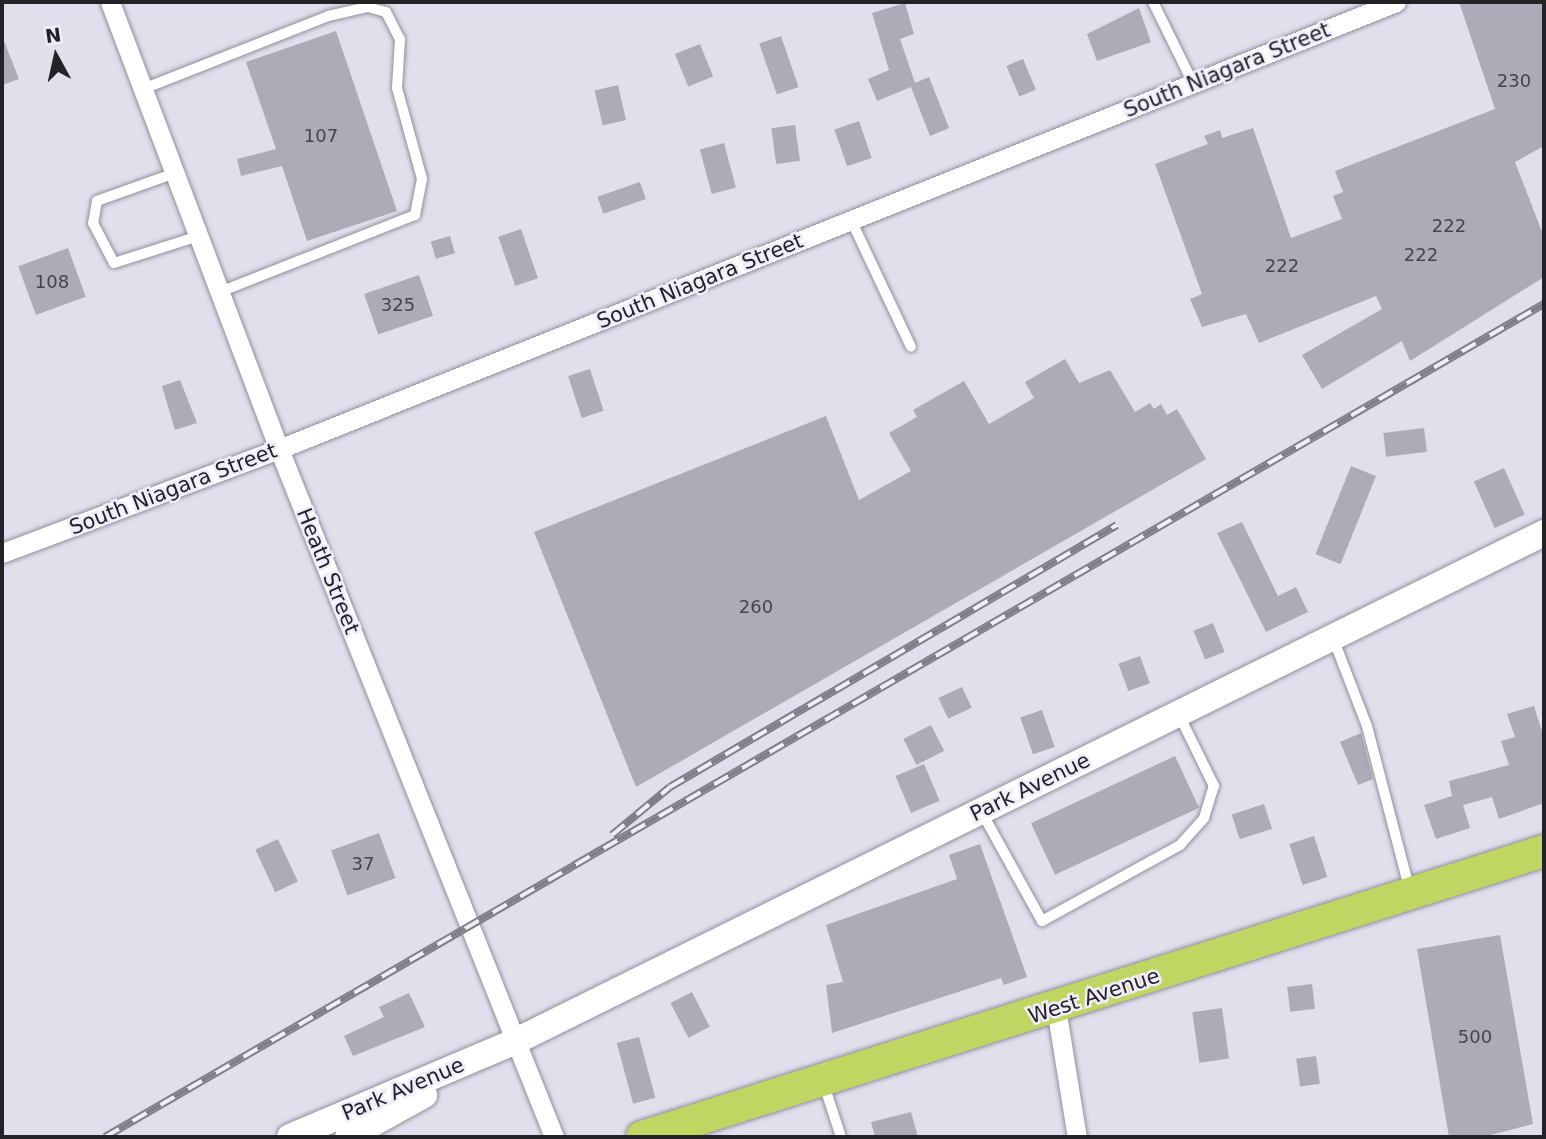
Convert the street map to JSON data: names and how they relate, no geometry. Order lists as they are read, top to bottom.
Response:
{
  "streets": {
    "highway": ["West Avenue"],
    "main road": ["Park Avenue"],
    "street": ["South Niagara Street", "Heath Street"]
  },
  "crossings": [
    ["South Niagara Street", "Heath Street"],
    ["Heath Street", "Park Avenue"]
  ],
  "house_numbers": [
    "230",
    "107",
    "222",
    "222",
    "222",
    "108",
    "325",
    "260",
    "37",
    "500"
  ],
  "north": "top"
}
